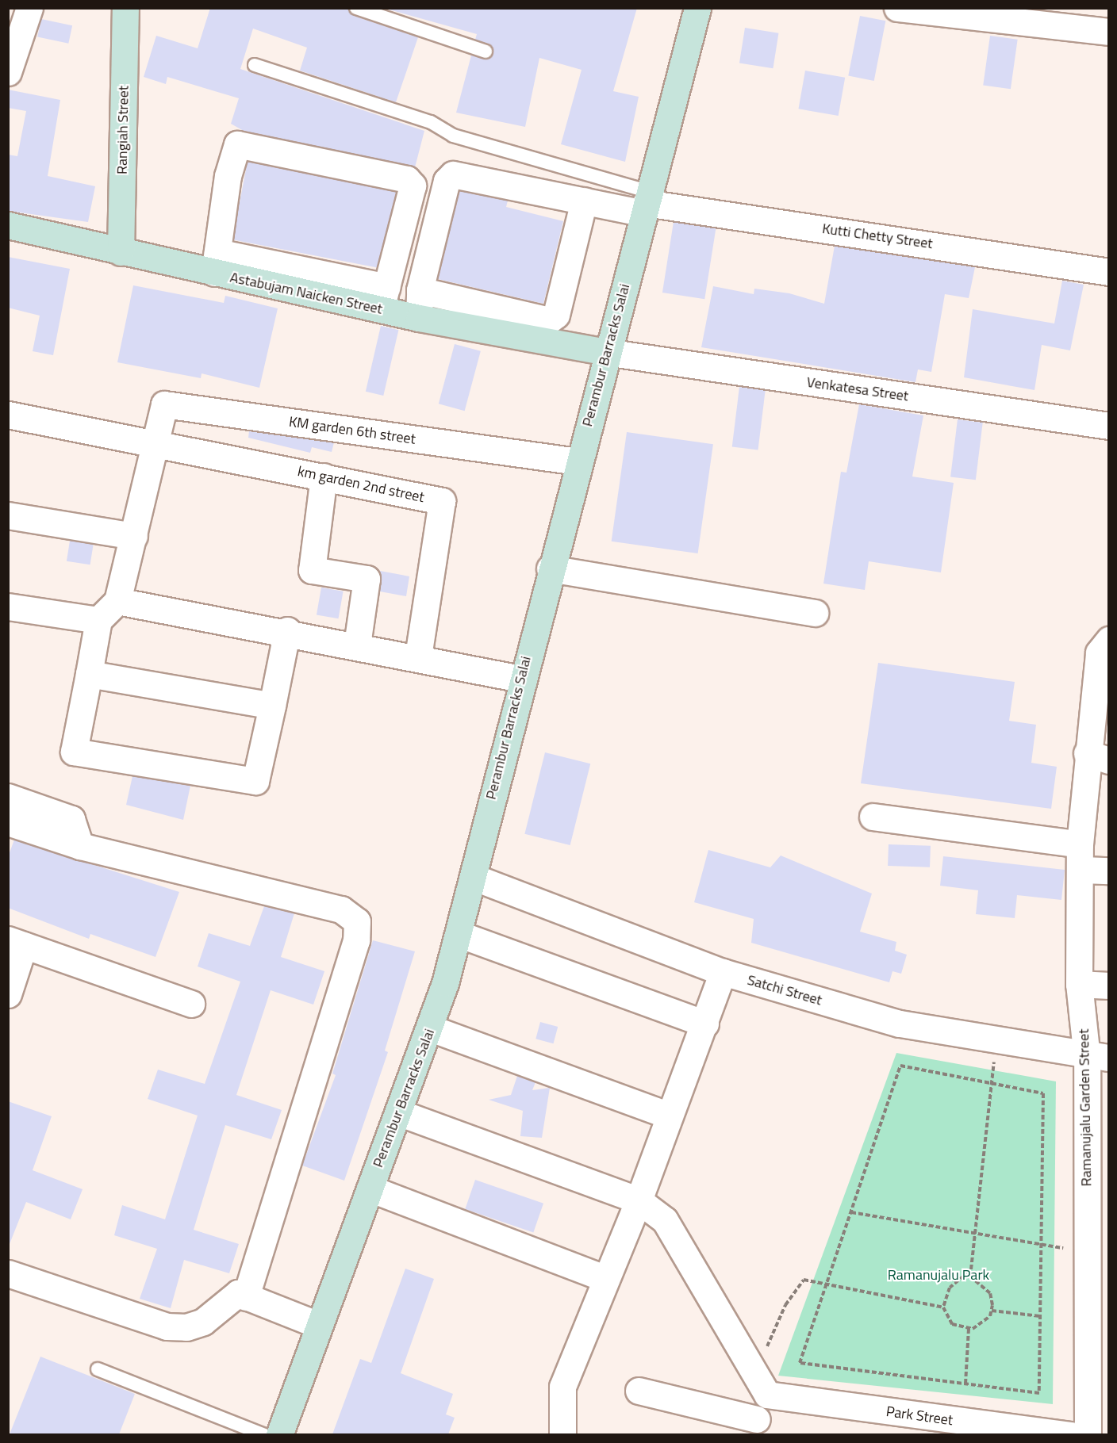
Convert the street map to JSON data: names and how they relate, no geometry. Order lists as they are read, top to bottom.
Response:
{
  "streets": {
    "main road": ["Rangiah Street", "Astabujam Naicken Street", "Perambur Barracks Salai"],
    "street": [
      "Kutti Chetty Street",
      "Venkatesa Street",
      "KM garden 6th street",
      "km garden 2nd street",
      "Satchi Street",
      "Ramanujalu Garden Street",
      "Park Street"
    ]
  },
  "crossings": [
    ["Rangiah Street", "Astabujam Naicken Street"],
    ["Kutti Chetty Street", "Perambur Barracks Salai"],
    ["Astabujam Naicken Street", "Perambur Barracks Salai"],
    ["Astabujam Naicken Street", "Venkatesa Street"],
    ["Perambur Barracks Salai", "Venkatesa Street"],
    ["Perambur Barracks Salai", "KM garden 6th street"],
    ["Perambur Barracks Salai", "Satchi Street"],
    ["KM garden 6th street", "km garden 2nd street"],
    ["Satchi Street", "Ramanujalu Garden Street"]
  ],
  "parks": ["Ramanujalu Park"]
}
